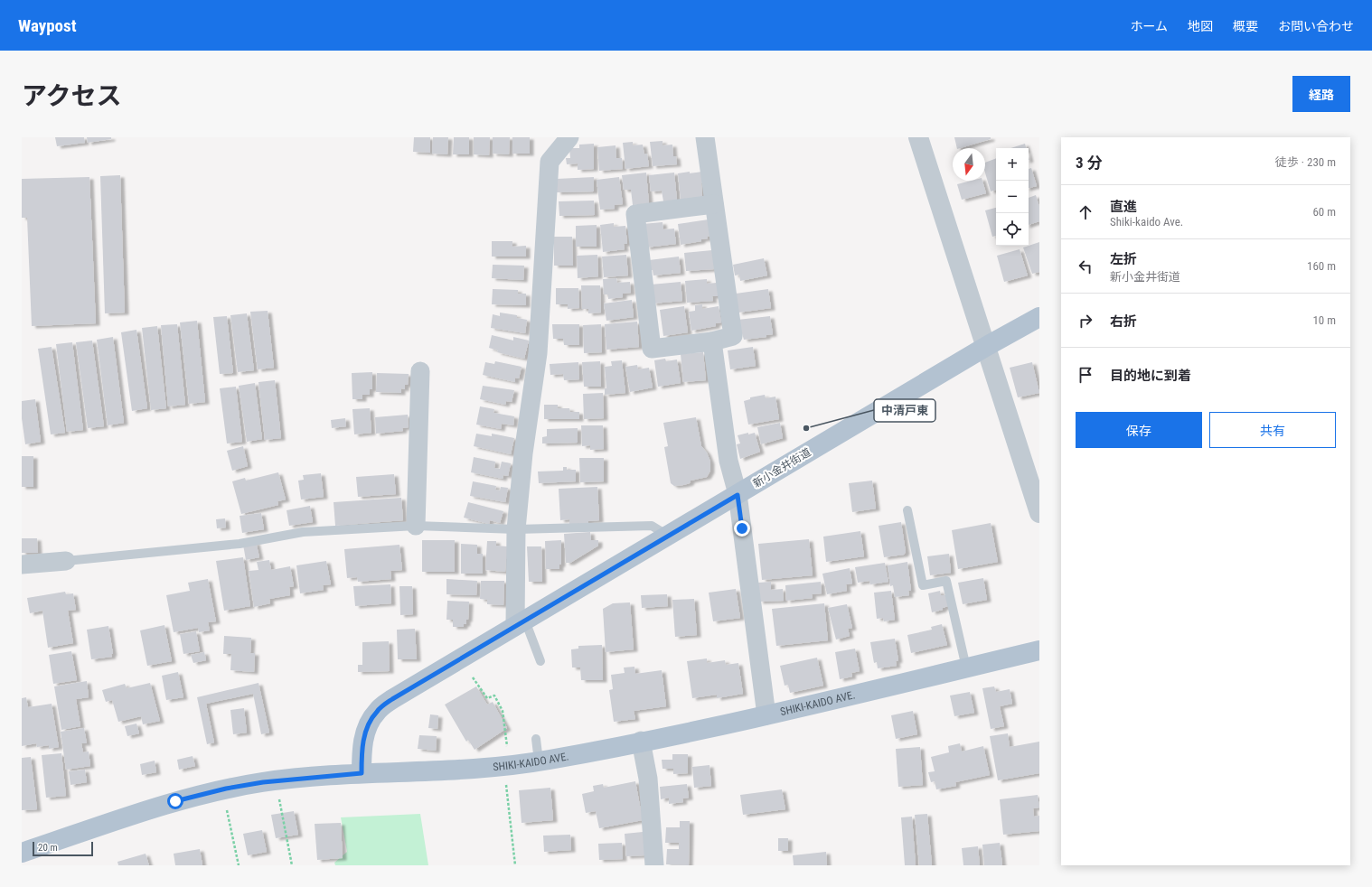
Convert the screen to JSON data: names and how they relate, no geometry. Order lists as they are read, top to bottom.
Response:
{
  "streets": {
    "main road": ["新小金井街道", "SHIKI-KAIDO AVE."]
  },
  "crossings": [
    ["新小金井街道", "SHIKI-KAIDO AVE."]
  ],
  "places": ["中清戸東"],
  "scale_bar": "20 m",
  "north": "bottom",
  "page": {
    "header": "Waypost",
    "nav": [
      "ホーム",
      "地図",
      "概要",
      "お問い合わせ"
    ],
    "title": "アクセス",
    "buttons": [
      "経路",
      ["保存", "共有"]
    ],
    "heading": ["3 分", "徒歩 · 230 m"],
    "map_buttons": ["+", "−"],
    "list": [
      ["直進", "Shiki-kaido Ave.", "60 m"],
      ["左折", "新小金井街道", "160 m"],
      ["右折", "10 m"],
      "目的地に到着"
    ],
    "scale": "20 m"
  }
}
